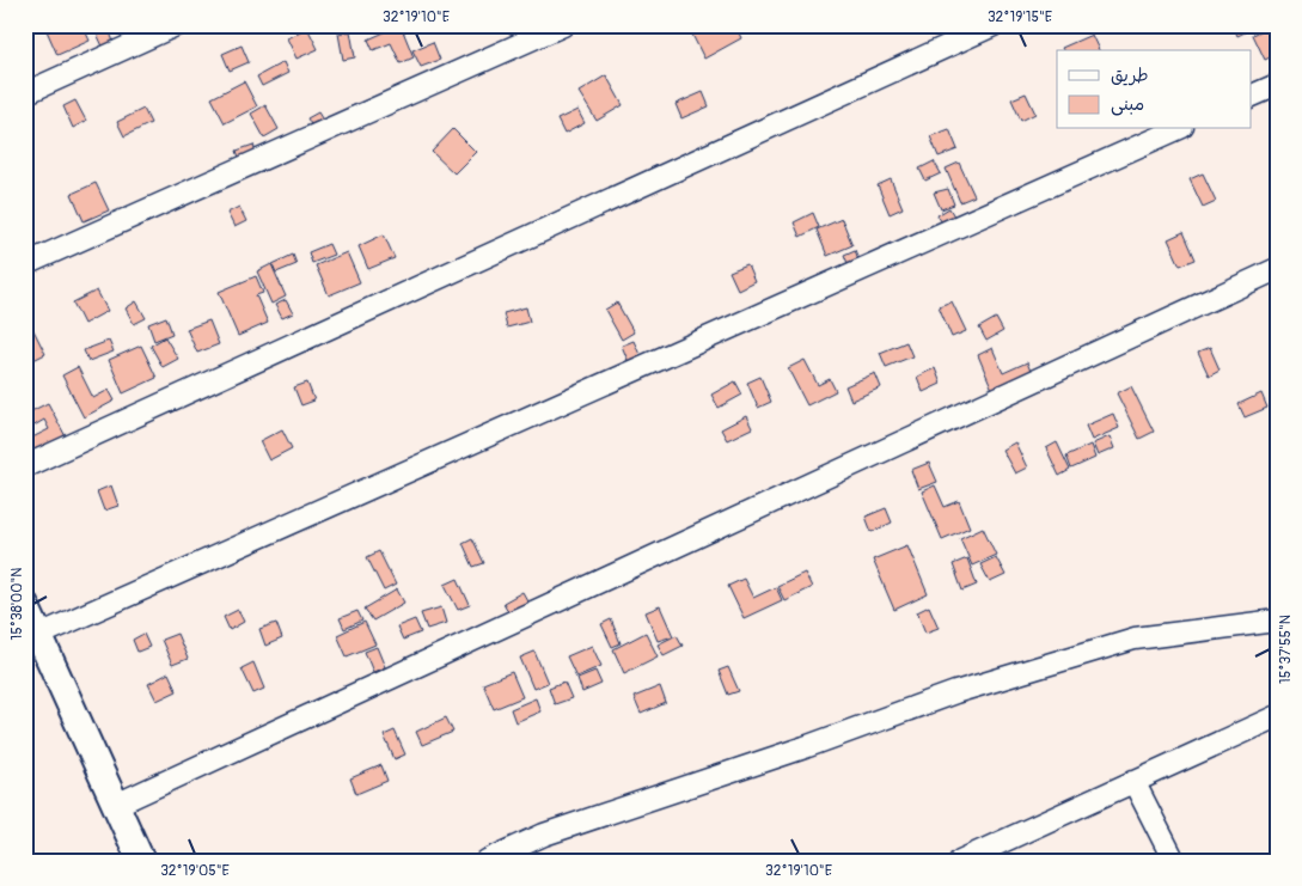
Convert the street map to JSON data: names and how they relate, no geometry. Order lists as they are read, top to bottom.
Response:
{
  "legend": ["طريق", "مبنى"],
  "coordinates": [
    "32°19'10\"E",
    "32°19'15\"E",
    "15°38'00\"N",
    "15°37'55\"N",
    "32°19'05\"E"
  ]
}
